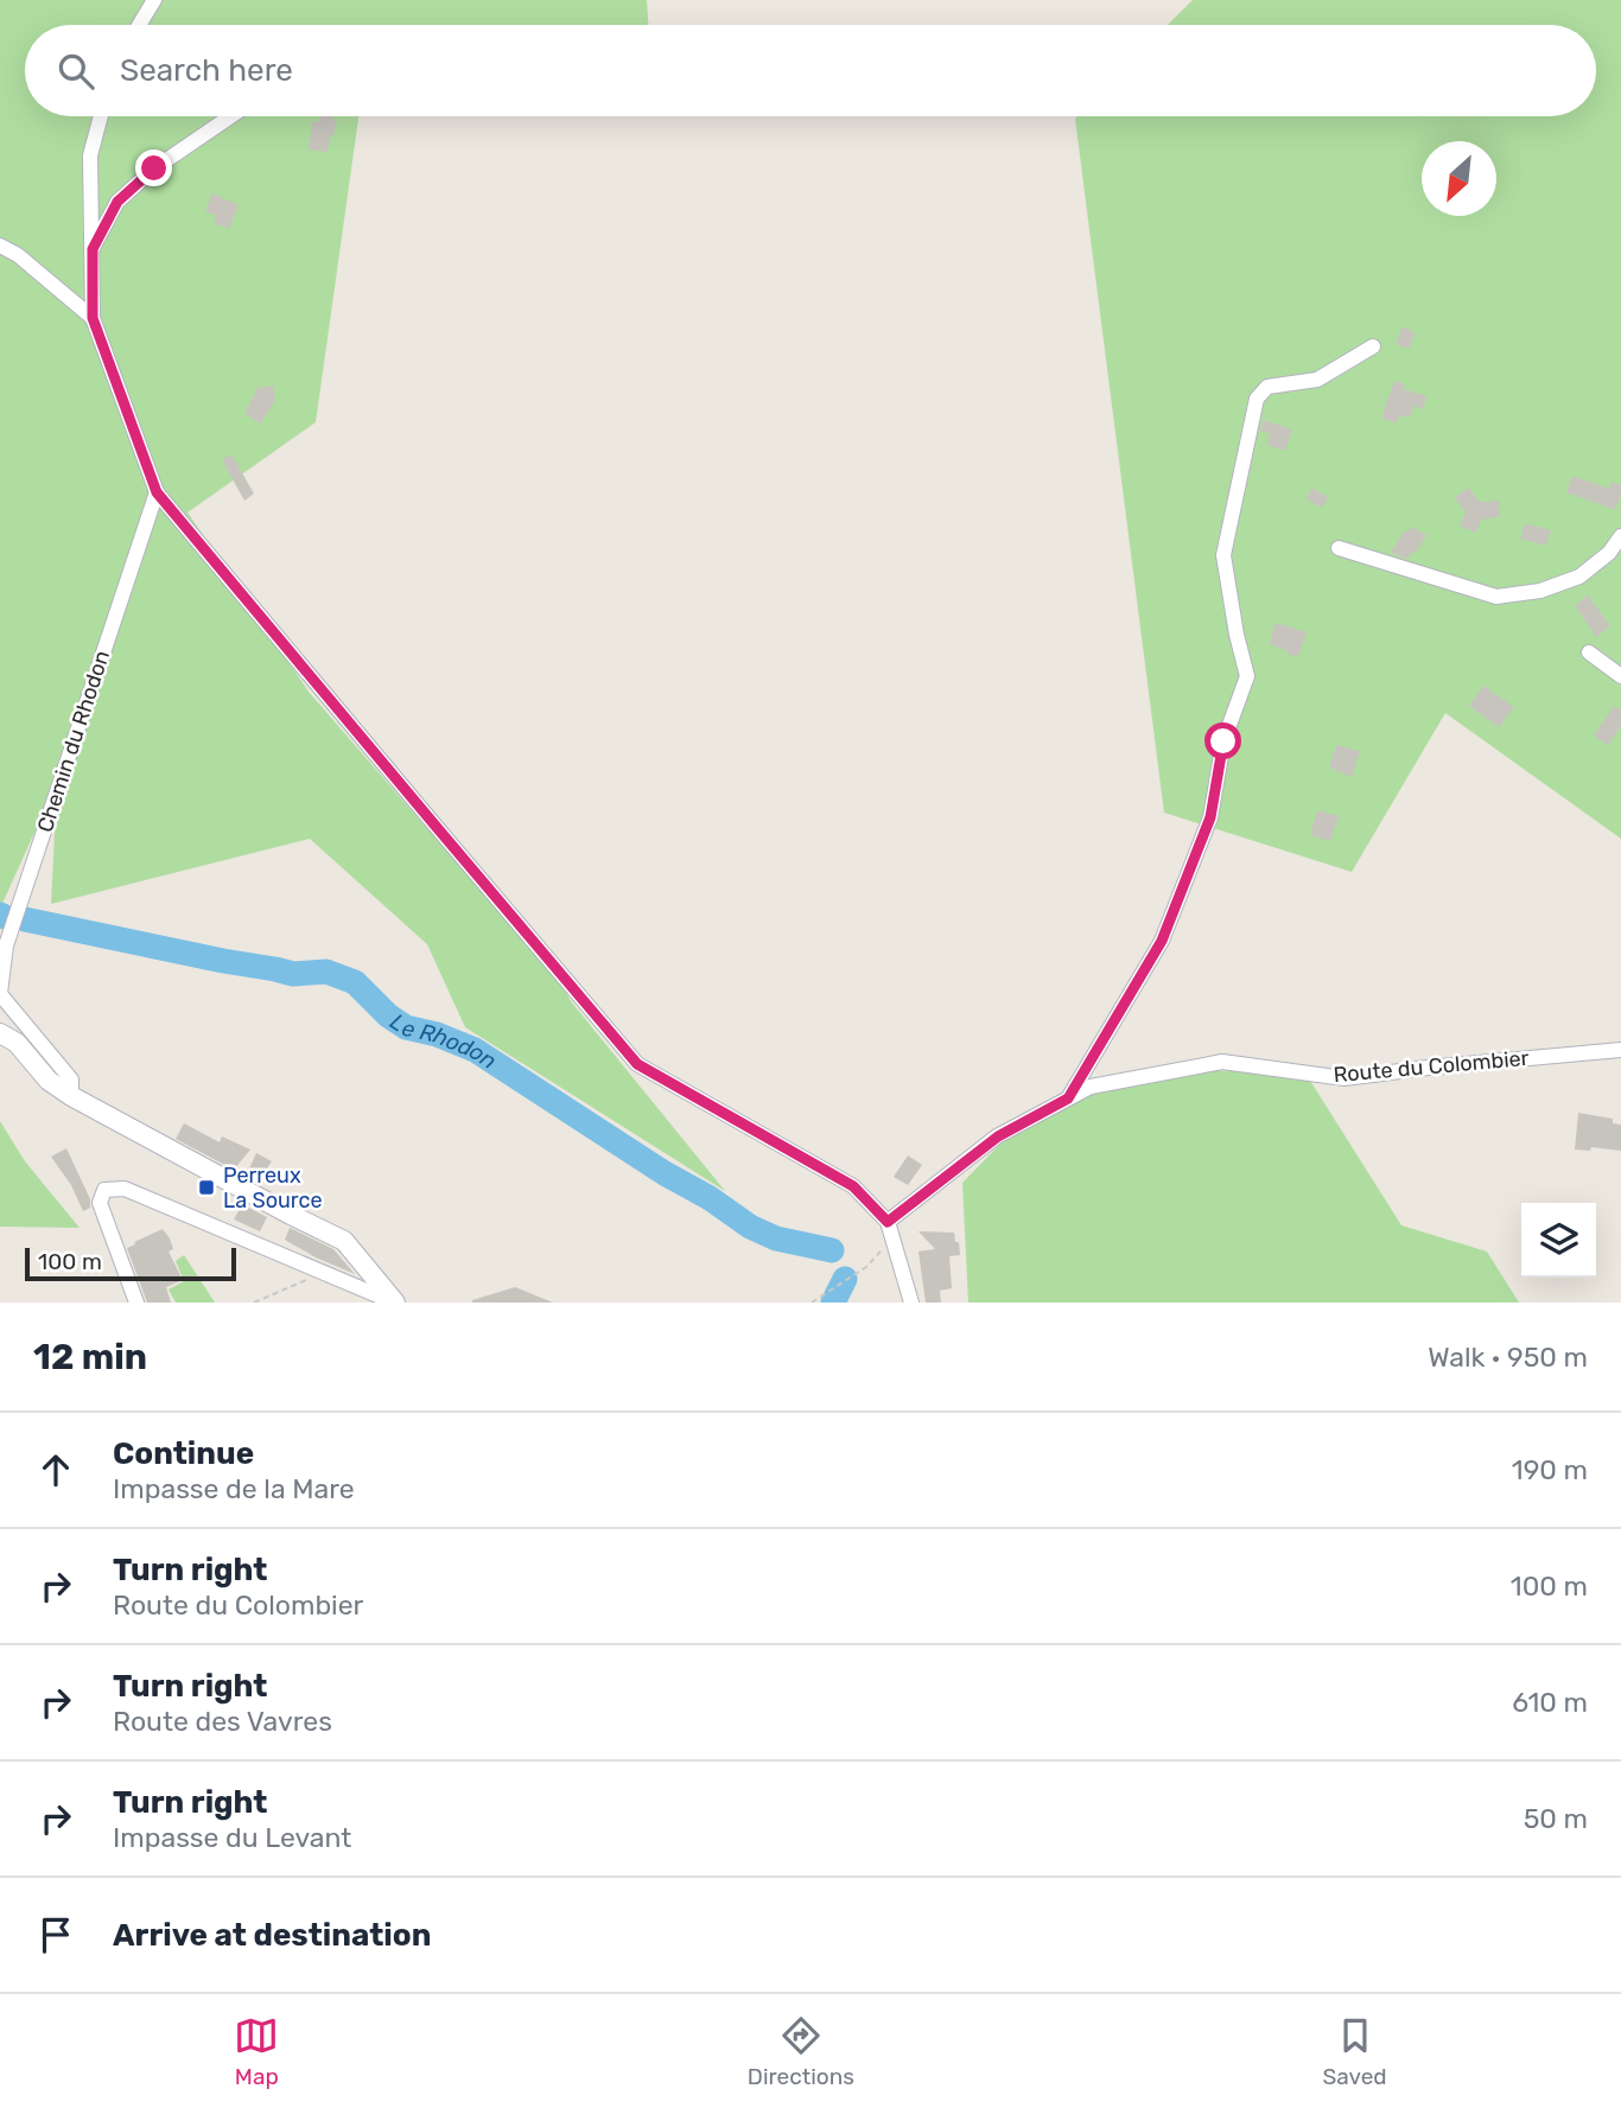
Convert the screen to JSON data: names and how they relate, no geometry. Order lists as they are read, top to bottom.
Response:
{
  "streets": {
    "street": ["Chemin du Rhodon", "Route du Colombier"]
  },
  "water": ["Le Rhodon"],
  "places": {
    "transit": ["Perreux La Source"]
  },
  "scale_bar": "100 m",
  "north": "bottom left",
  "page": {
    "search": "Search here",
    "scale": "100 m",
    "heading": ["12 min", "Walk · 950 m"],
    "list": [
      ["Continue", "Impasse de la Mare", "190 m"],
      ["Turn right", "Route du Colombier", "100 m"],
      ["Turn right", "Route des Vavres", "610 m"],
      ["Turn right", "Impasse du Levant", "50 m"],
      "Arrive at destination"
    ],
    "nav": ["Map", "Directions", "Saved"]
  }
}
